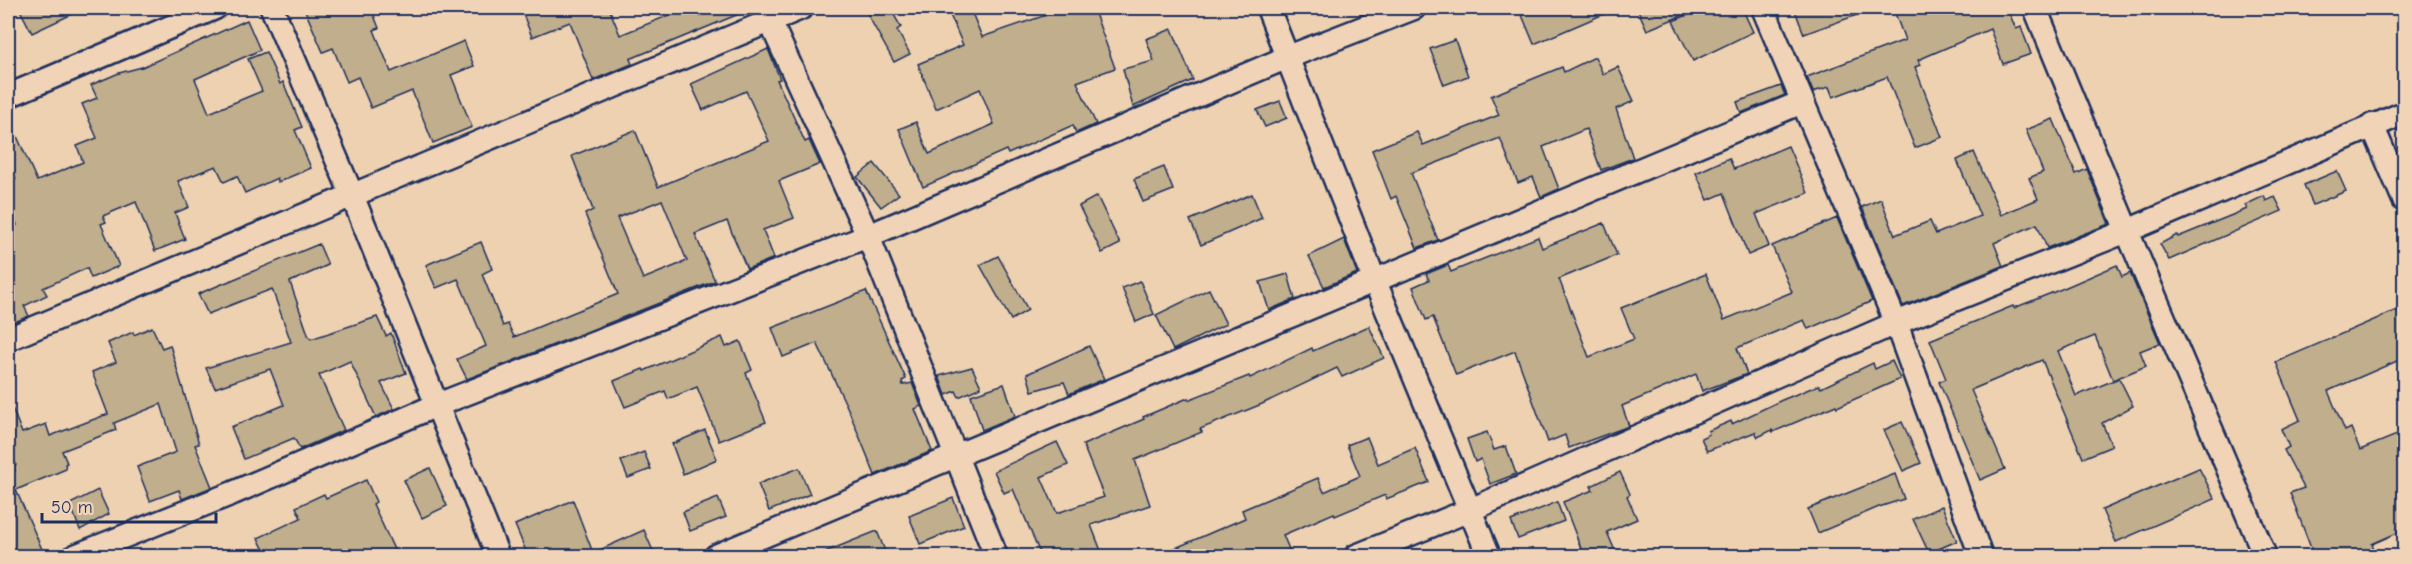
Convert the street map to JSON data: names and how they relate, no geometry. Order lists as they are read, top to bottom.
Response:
{
  "scale_bar": "50 m"
}
